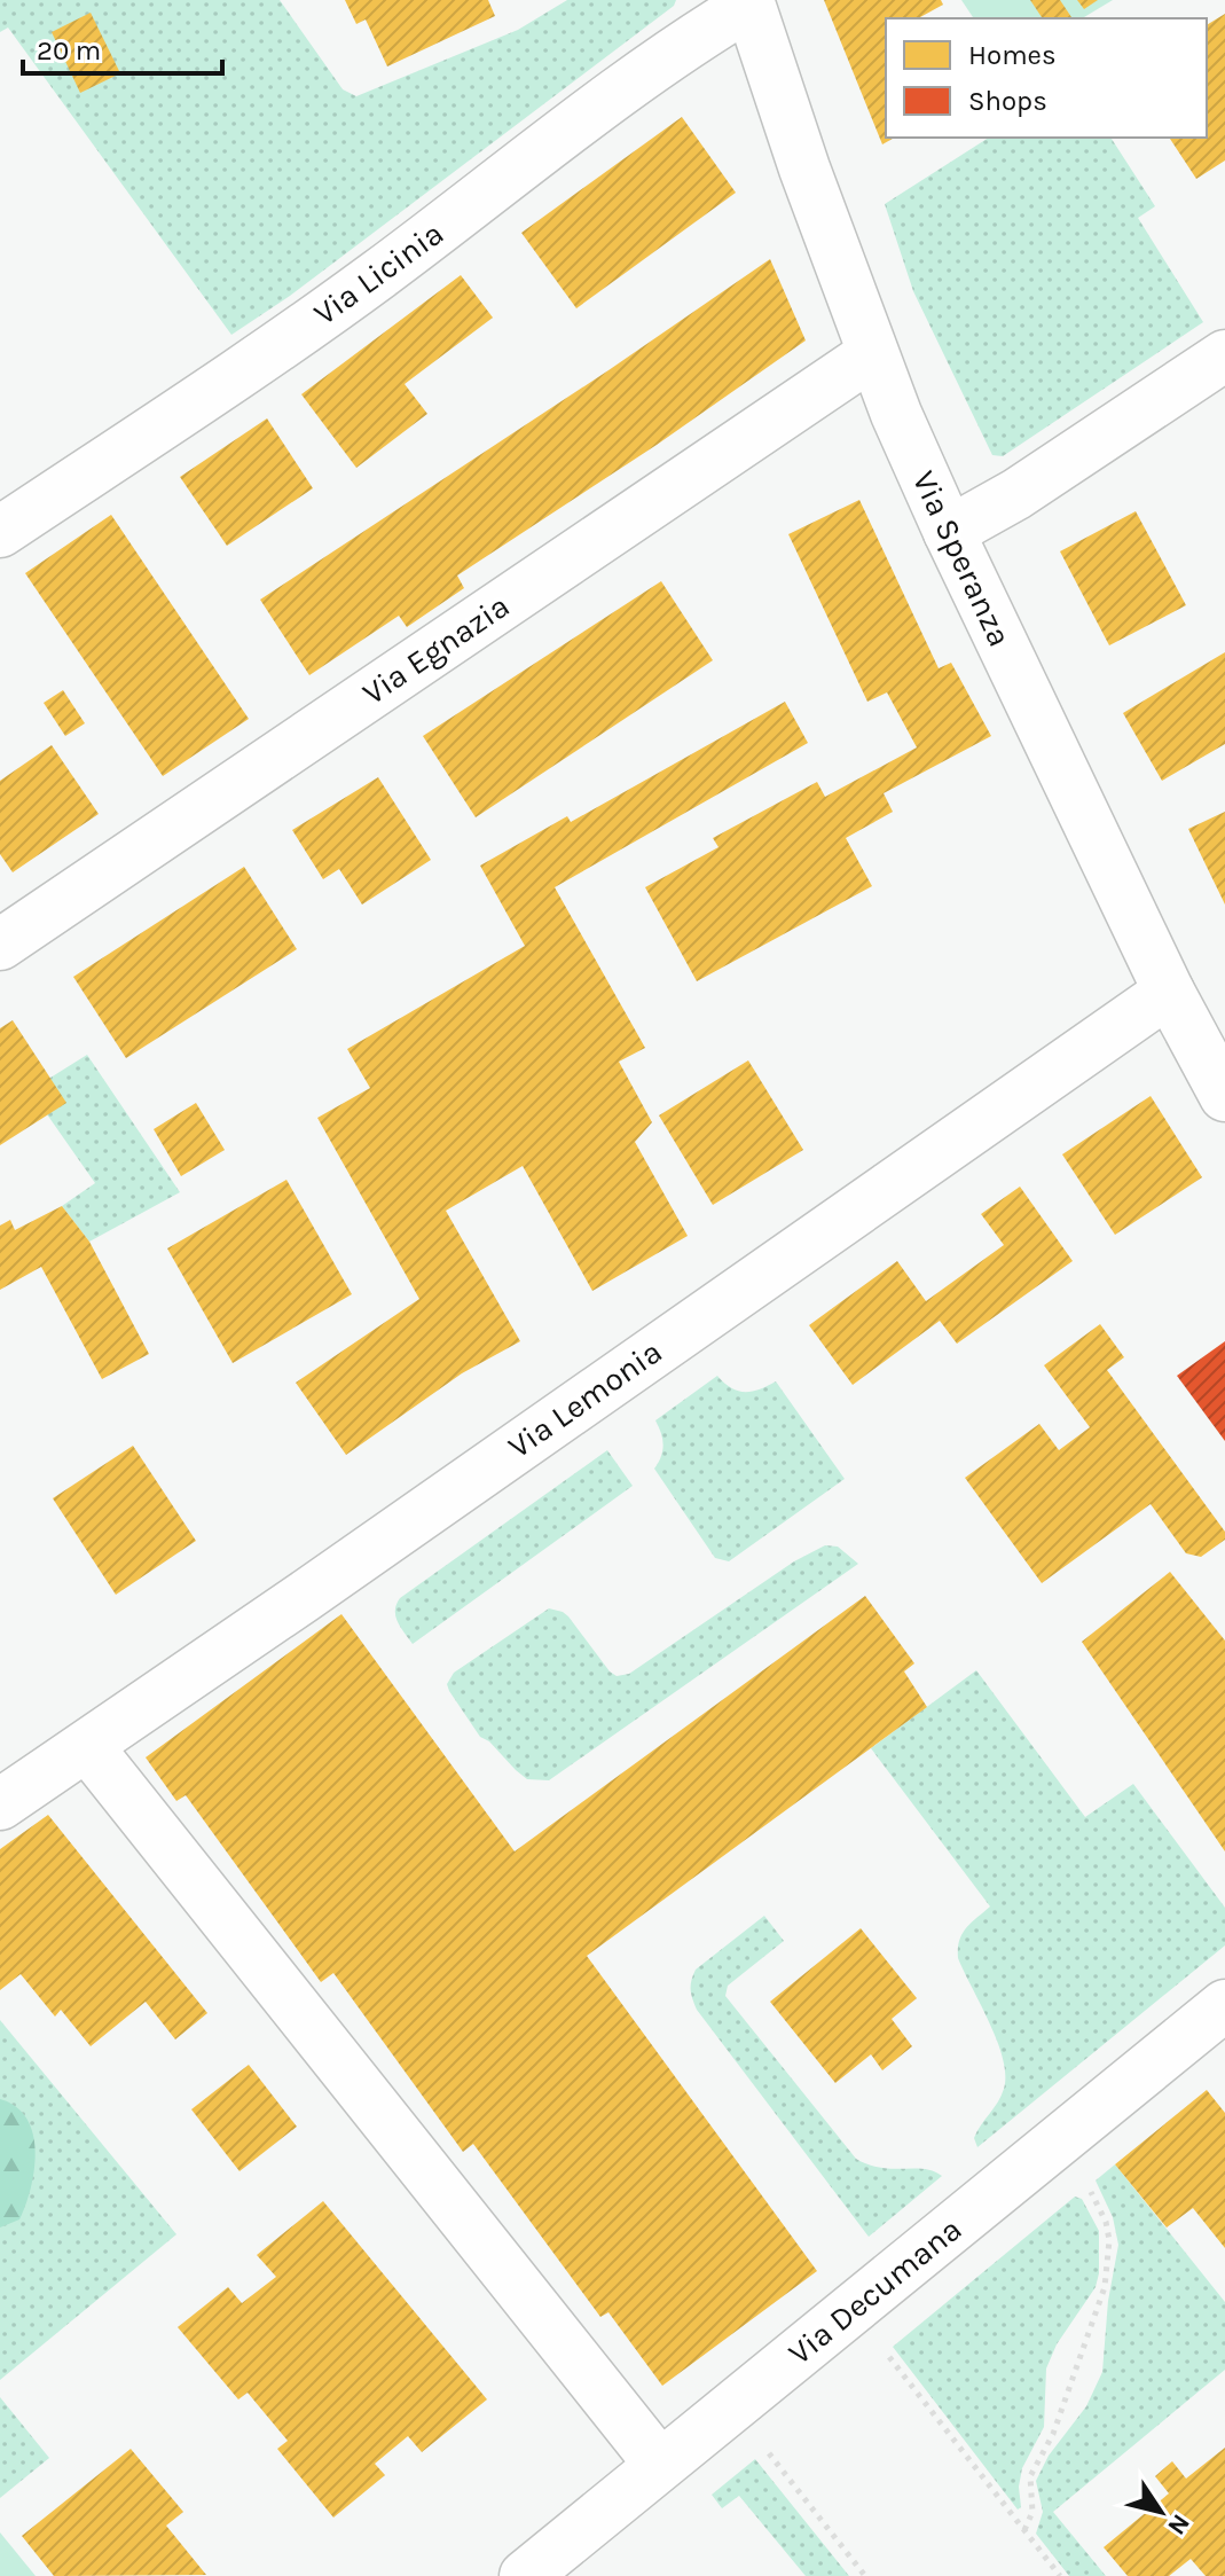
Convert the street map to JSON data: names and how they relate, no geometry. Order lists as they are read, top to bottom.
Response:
{
  "streets": {
    "street": [
      "Via Licinia",
      "Via Speranza",
      "Via Egnazia",
      "Via Lemonia",
      "Via Decumana"
    ]
  },
  "crossings": [
    ["Via Licinia", "Via Speranza"],
    ["Via Speranza", "Via Egnazia"],
    ["Via Speranza", "Via Lemonia"]
  ],
  "legend": ["Homes", "Shops"],
  "scale_bar": "20 m",
  "north": "bottom right"
}
